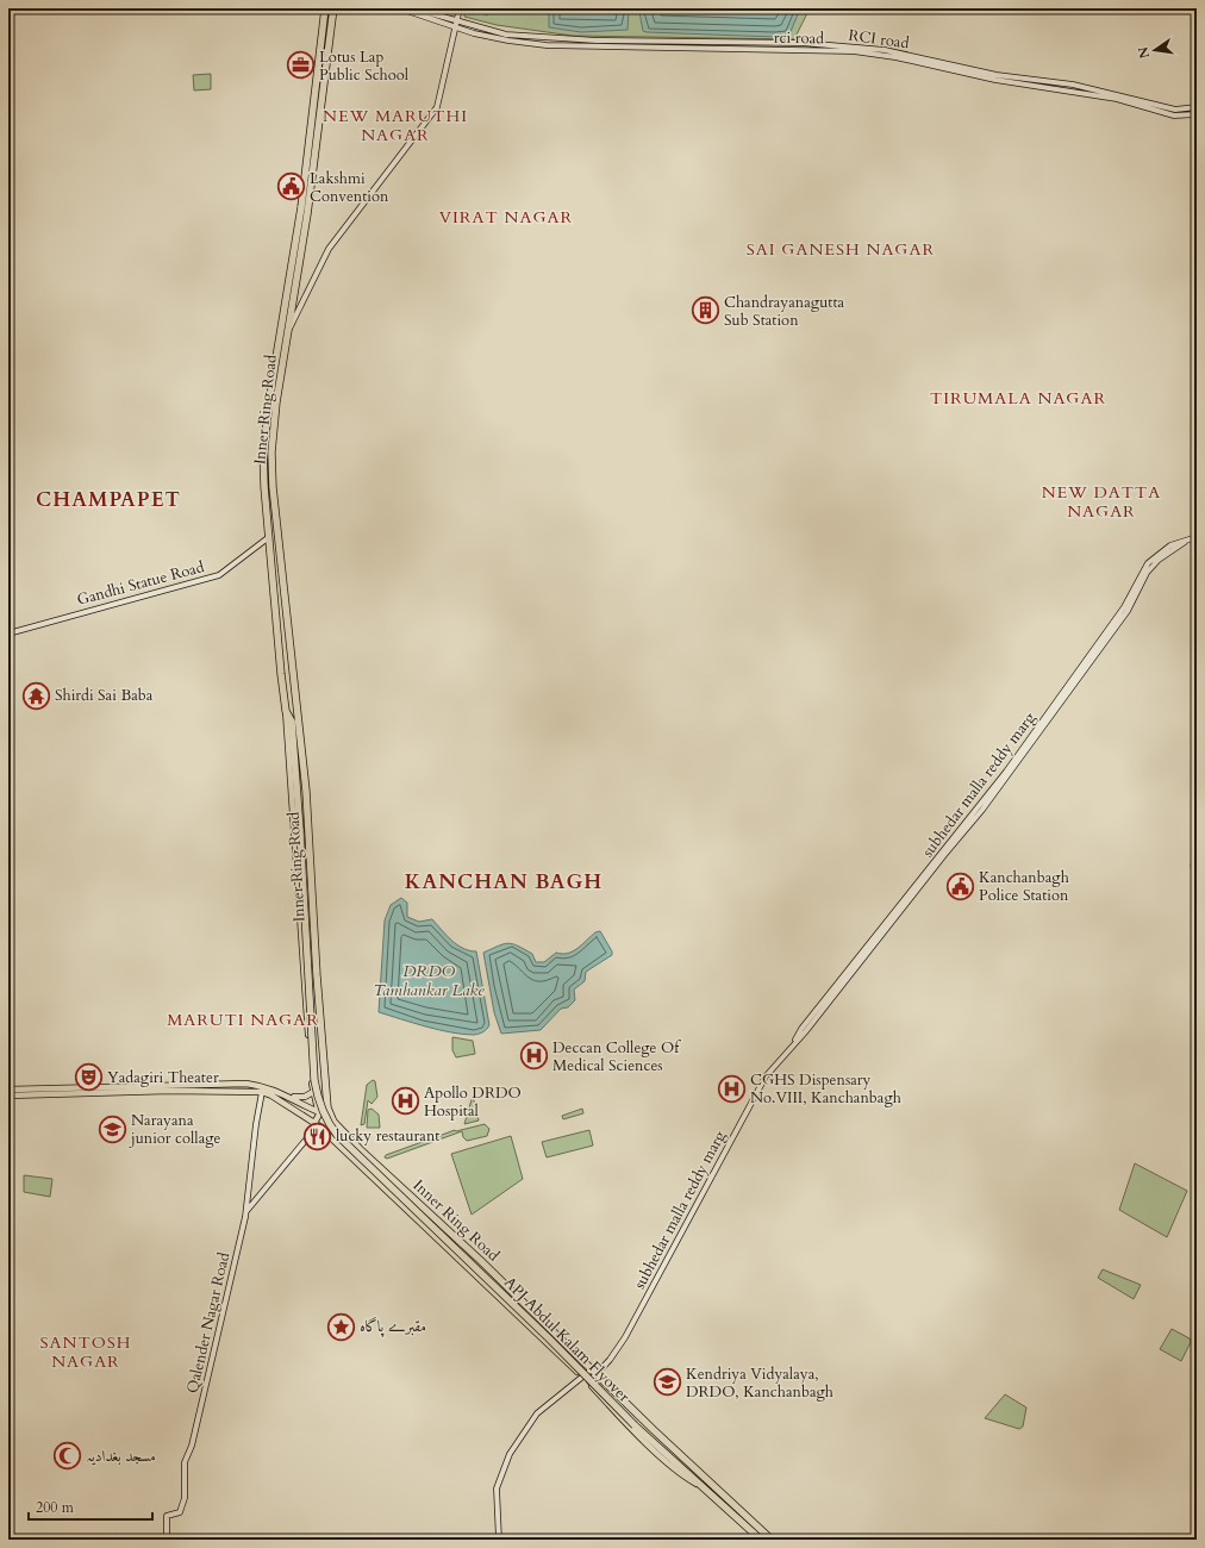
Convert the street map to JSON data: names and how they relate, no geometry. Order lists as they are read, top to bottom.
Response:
{
  "streets": {
    "highway": ["Inner Ring Road", "APJ Abdul Kalam Flyover"],
    "main road": [
      "rci road",
      "RCI road",
      "Gandhi Statue Road",
      "subhedar malla reddy marg",
      "Qalender Nagar Road"
    ]
  },
  "crossings": [
    ["rci road", "RCI road"],
    ["Inner Ring Road", "Gandhi Statue Road"],
    ["Inner Ring Road", "subhedar malla reddy marg"],
    ["Inner Ring Road", "Qalender Nagar Road"],
    ["Inner Ring Road", "APJ Abdul Kalam Flyover"]
  ],
  "districts": [
    "NEW MARUTHI NAGAR",
    "VIRAT NAGAR",
    "SAI GANESH NAGAR",
    "TIRUMALA NAGAR",
    "NEW DATTA NAGAR",
    "CHAMPAPET",
    "KANCHAN BAGH",
    "MARUTI NAGAR",
    "SANTOSH NAGAR"
  ],
  "water": ["DRDO Tamhankar Lake"],
  "places": {
    "office": ["Lotus Lap Public School"],
    "public building": ["Lakshmi Convention", "Kanchanbagh Police Station"],
    "building": ["Chandrayanagutta Sub Station"],
    "temple": ["Shirdi Sai Baba"],
    "hospital": ["Deccan College Of Medical Sciences", "CGHS Dispensary No.VIII, Kanchanbagh", "Apollo DRDO Hospital"],
    "theatre": ["Yadagiri Theater"],
    "school or university": ["Narayana junior collage", "Kendriya Vidyalaya, DRDO, Kanchanbagh"],
    "restaurant": ["lucky restaurant"],
    "place": ["مقبرے پاگاہ"],
    "mosque": ["مسجد بغدادیہ"]
  },
  "scale_bar": "200 m",
  "north": "left"
}
